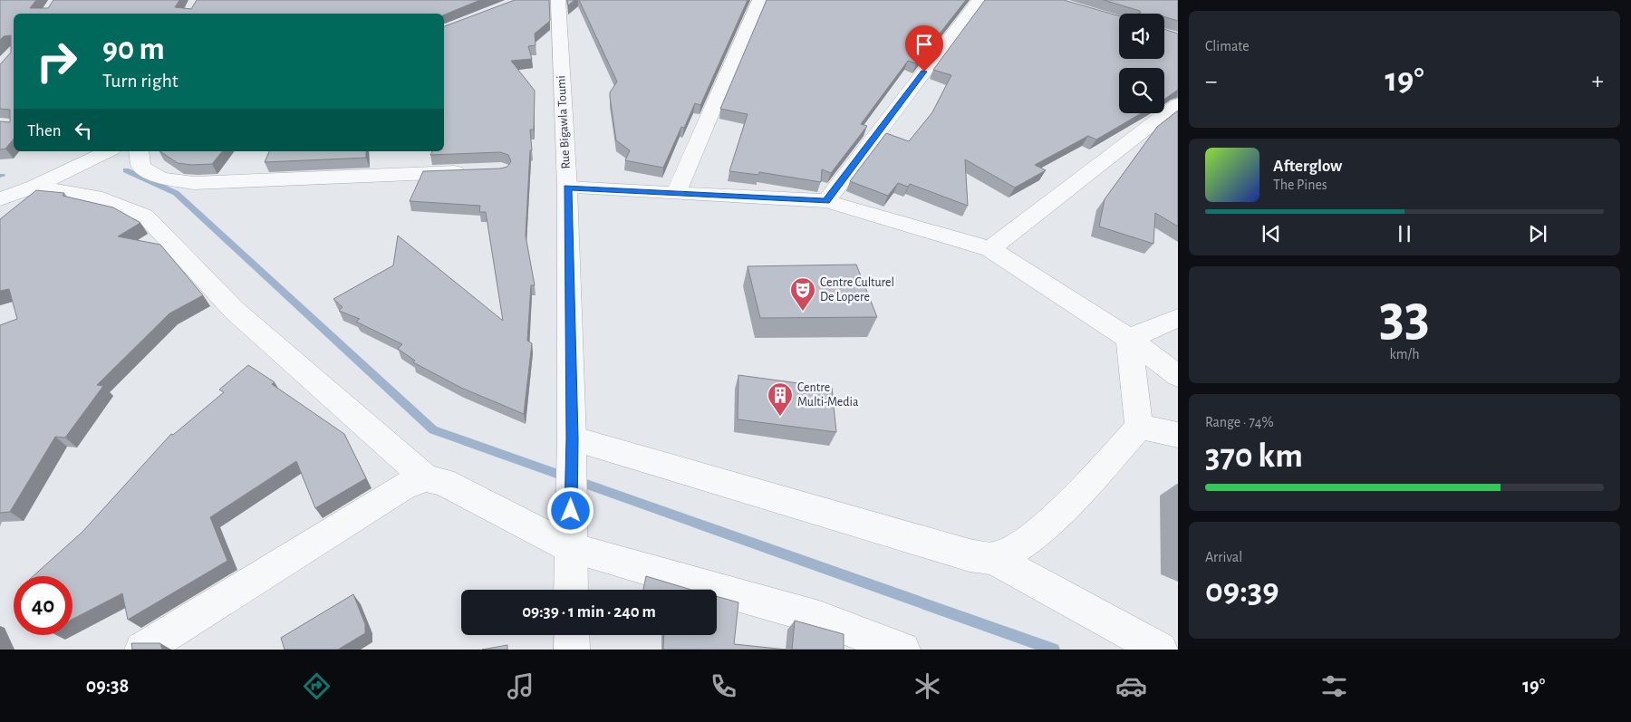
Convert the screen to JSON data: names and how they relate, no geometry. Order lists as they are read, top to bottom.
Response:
{
  "streets": {
    "street": ["Rue Bigawla Toumi"]
  },
  "places": {
    "theatre": ["Centre Culturel De Lopere"],
    "building": ["Centre Multi-Media"]
  },
  "page": {
    "tile": [
      "Climate",
      ["33", "km/h"],
      ["Range · 74%", "370 km"],
      ["Arrival", "09:39"]
    ],
    "turn": ["90 m", "Turn right"],
    "heat": ["−", "19°", "+"],
    "then": "Then",
    "song": ["Afterglow", "The Pines"],
    "limit": "40",
    "trip": "09:39 · 1 min · 240 m",
    "tabs": ["09:38", "19°"]
  }
}
